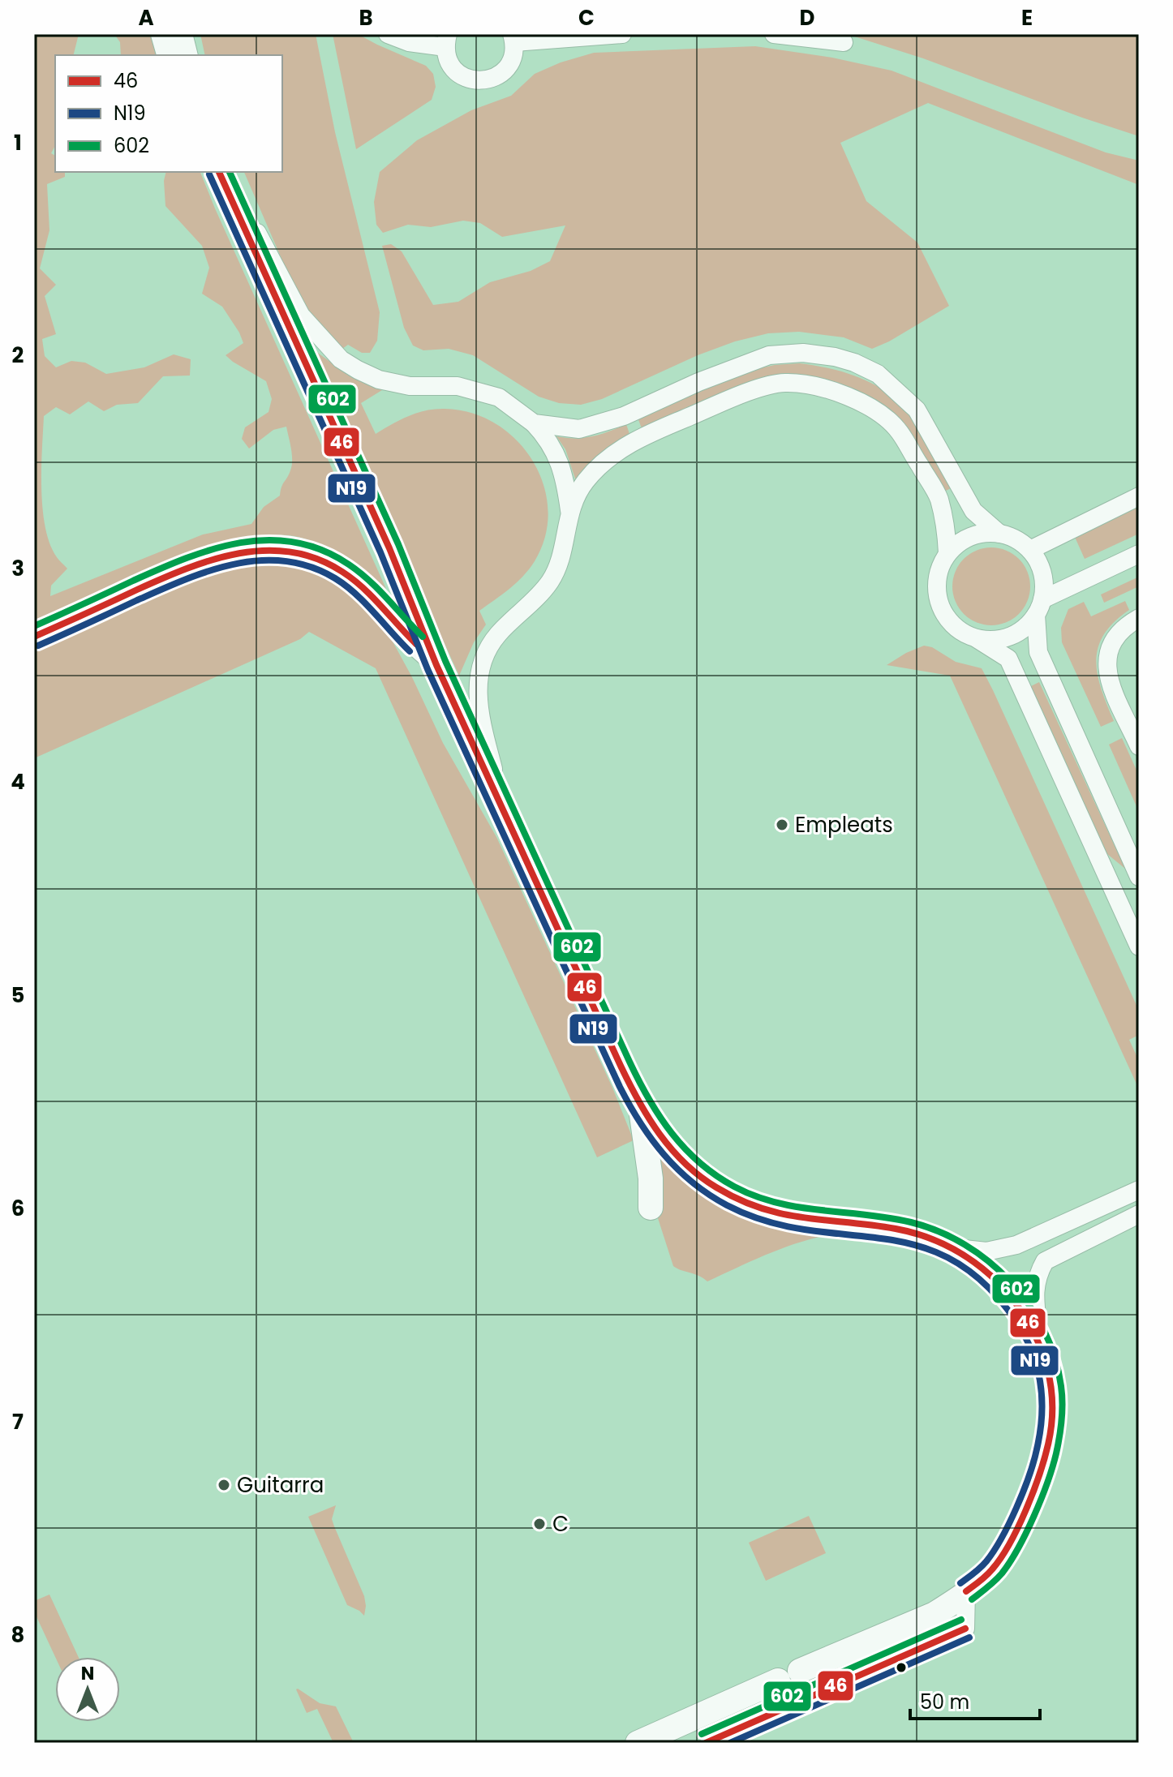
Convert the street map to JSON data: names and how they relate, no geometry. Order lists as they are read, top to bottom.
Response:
{
  "places": ["Empleats", "Guitarra", "C"],
  "lines": ["transit line 46", "transit line 602", "transit line N19"],
  "legend": ["46", "N19", "602"],
  "scale_bar": "50 m",
  "north": "top",
  "grid": {
    "columns": [
      "A",
      "B",
      "C",
      "D",
      "E"
    ],
    "rows": [
      "1",
      "2",
      "3",
      "4",
      "5",
      "6",
      "7",
      "8"
    ]
  }
}
